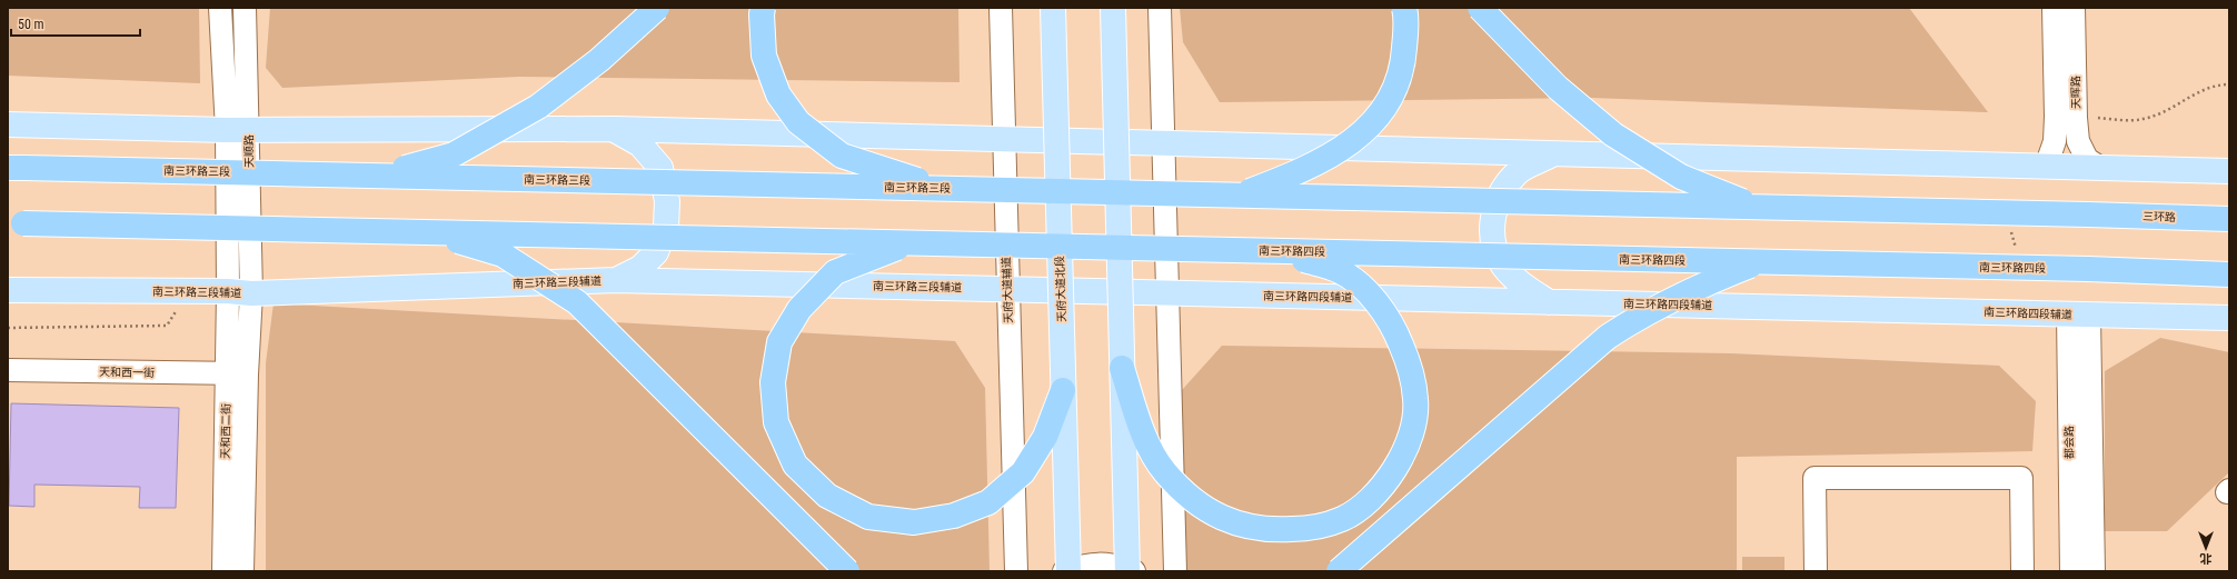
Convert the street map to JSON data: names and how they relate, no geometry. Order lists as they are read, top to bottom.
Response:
{
  "streets": {
    "highway": ["南三环路三段", "三环路", "南三环路四段"],
    "main road": ["南三环路三段辅道", "天府大道北段", "南三环路四段辅道"],
    "street": [
      "天晖路",
      "天顺路",
      "天府大道辅道",
      "天和西一街",
      "天和西二街",
      "都会路"
    ]
  },
  "crossings": [
    ["天顺路", "南三环路三段辅道"],
    ["天顺路", "天和西二街"],
    ["南三环路三段辅道", "天府大道辅道"],
    ["南三环路三段辅道", "南三环路四段辅道"],
    ["南三环路三段辅道", "天和西二街"],
    ["南三环路四段辅道", "都会路"],
    ["天和西一街", "天和西二街"]
  ],
  "scale_bar": "50 m",
  "north": "bottom"
}
